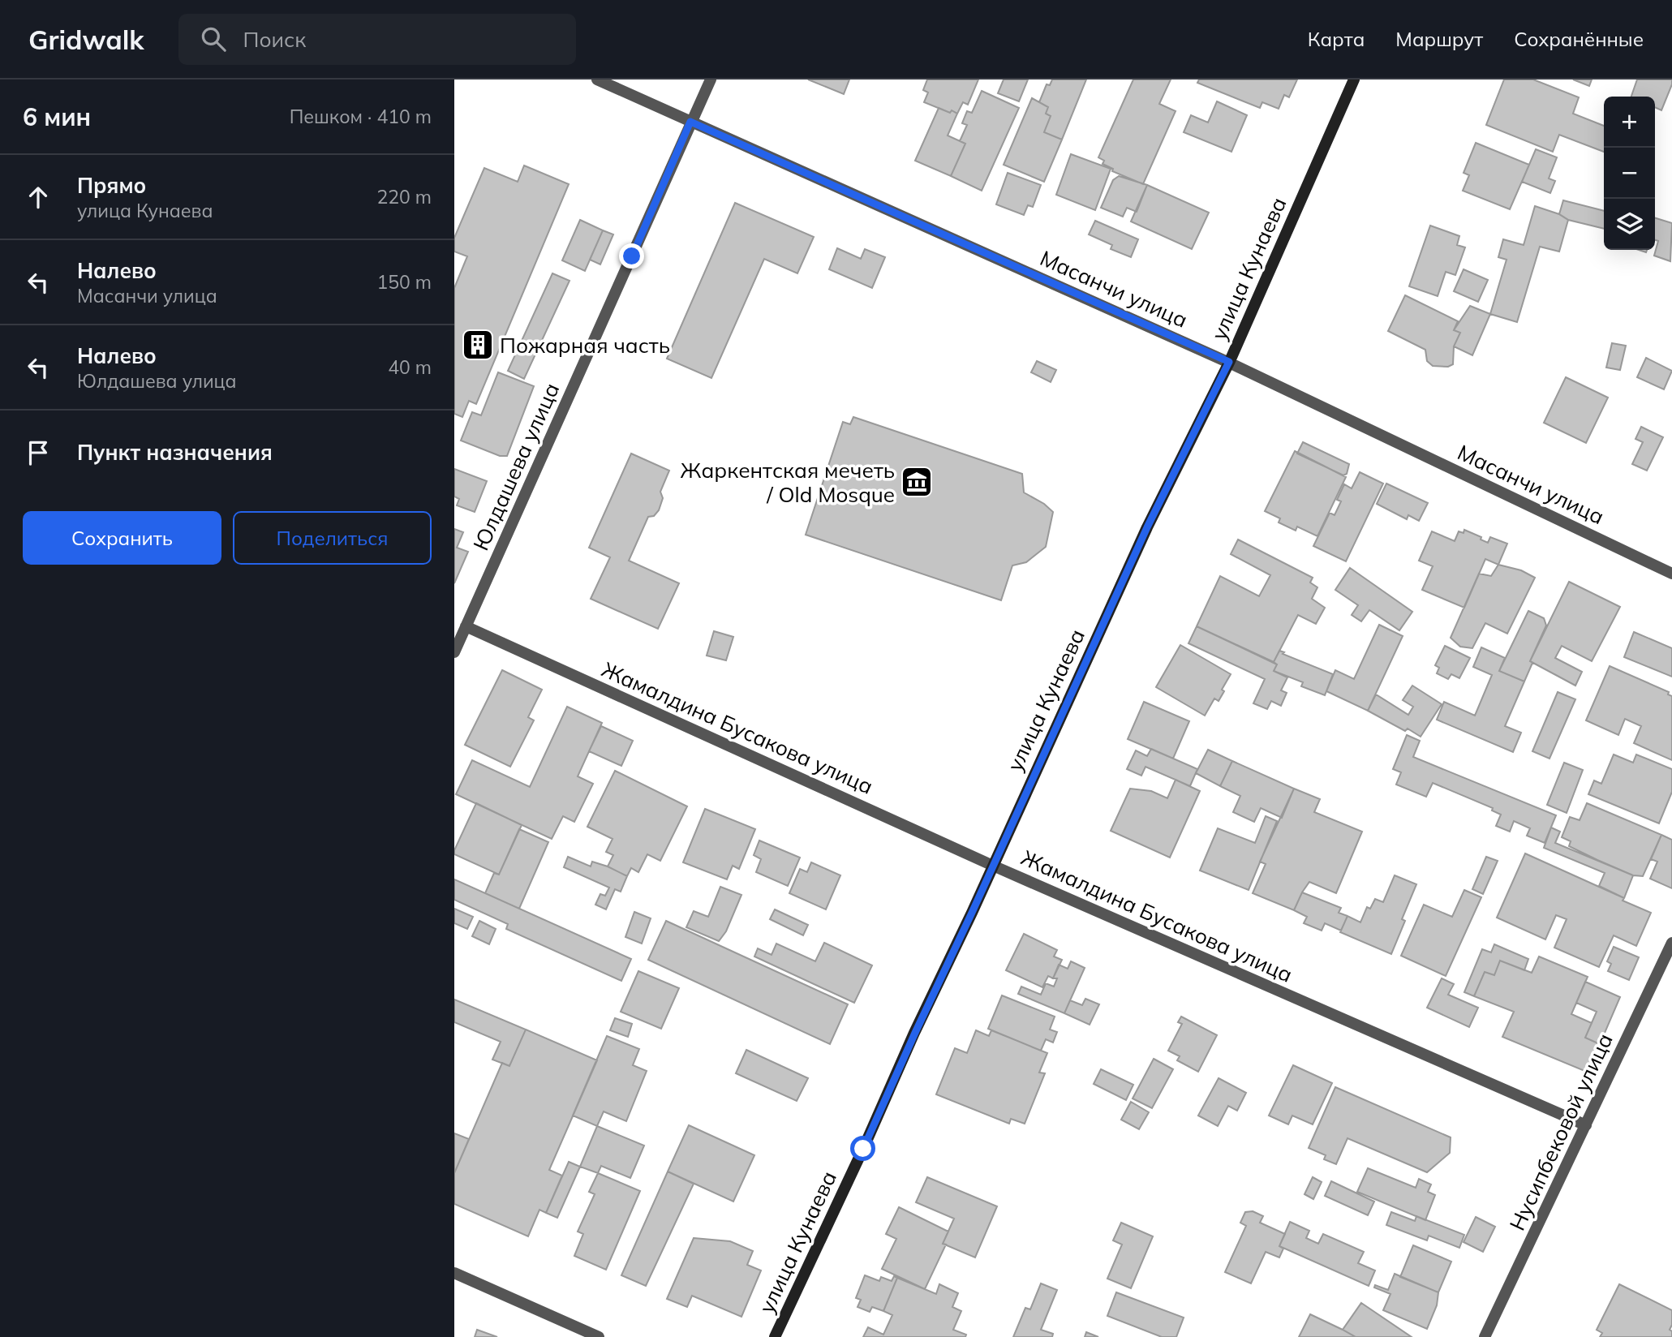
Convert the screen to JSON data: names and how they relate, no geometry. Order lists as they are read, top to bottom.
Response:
{
  "streets": {
    "main road": ["улица Кунаева"],
    "street": [
      "Масанчи улица",
      "Юлдашева улица",
      "Жамалдина Бусакова улица",
      "Нусипбековой улица"
    ]
  },
  "crossings": [
    ["улица Кунаева", "Масанчи улица"],
    ["улица Кунаева", "Жамалдина Бусакова улица"],
    ["Масанчи улица", "Юлдашева улица"],
    ["Юлдашева улица", "Жамалдина Бусакова улица"],
    ["Жамалдина Бусакова улица", "Нусипбековой улица"]
  ],
  "places": {
    "building": ["Пожарная часть"],
    "museum": ["Жаркентская мечеть / Old Mosque"]
  },
  "page": {
    "header": "Gridwalk",
    "search": "Поиск",
    "nav": ["Карта", "Маршрут", "Сохранённые"],
    "heading": ["6 мин", "Пешком · 410 m"],
    "map_buttons": ["+", "−"],
    "list": [
      ["Прямо", "улица Кунаева", "220 m"],
      ["Налево", "Масанчи улица", "150 m"],
      ["Налево", "Юлдашева улица", "40 m"],
      "Пункт назначения"
    ],
    "buttons": ["Сохранить", "Поделиться"]
  }
}
